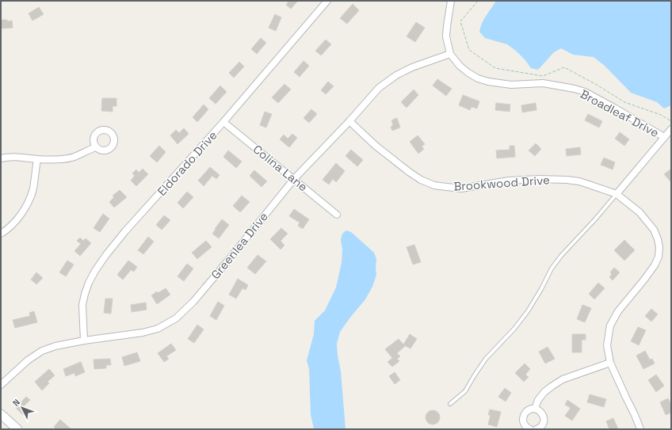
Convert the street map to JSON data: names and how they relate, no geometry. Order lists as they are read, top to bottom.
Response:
{
  "streets": {
    "street": [
      "Broadleaf Drive",
      "Eldorado Drive",
      "Colina Lane",
      "Brookwood Drive",
      "Greenlea Drive"
    ]
  },
  "crossings": [
    ["Broadleaf Drive", "Greenlea Drive"],
    ["Eldorado Drive", "Colina Lane"],
    ["Eldorado Drive", "Greenlea Drive"],
    ["Colina Lane", "Greenlea Drive"],
    ["Brookwood Drive", "Greenlea Drive"]
  ],
  "north": "top left"
}
